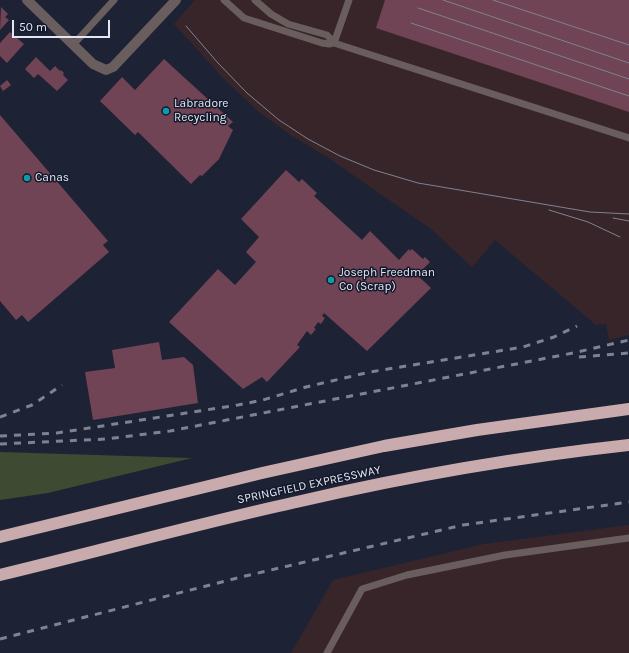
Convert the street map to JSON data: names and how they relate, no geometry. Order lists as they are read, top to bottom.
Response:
{
  "streets": {
    "highway": ["SPRINGFIELD EXPRESSWAY"]
  },
  "places": ["Labradore Recycling", "Canas", "Joseph Freedman Co (Scrap)"],
  "scale_bar": "50 m"
}
